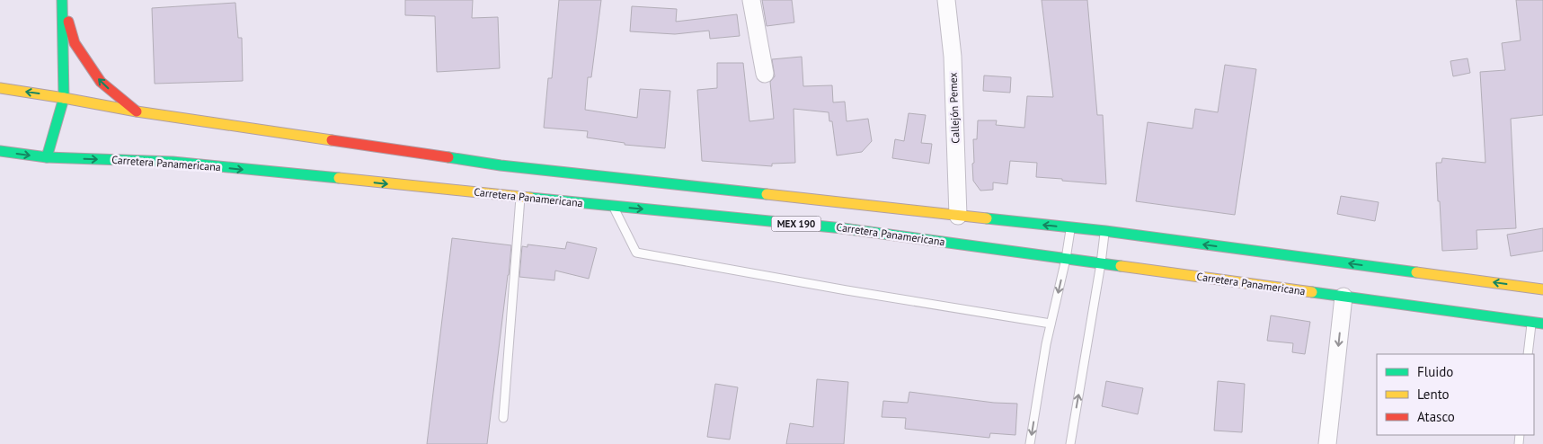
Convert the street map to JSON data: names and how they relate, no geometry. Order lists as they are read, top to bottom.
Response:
{
  "streets": {
    "main road": ["Carretera Panamericana", "MEX 190"],
    "street": ["Callejón Pemex"]
  },
  "crossings": [
    ["Callejón Pemex", "MEX 190"],
    ["Carretera Panamericana", "MEX 190"]
  ],
  "legend": ["Fluido", "Lento", "Atasco"]
}
